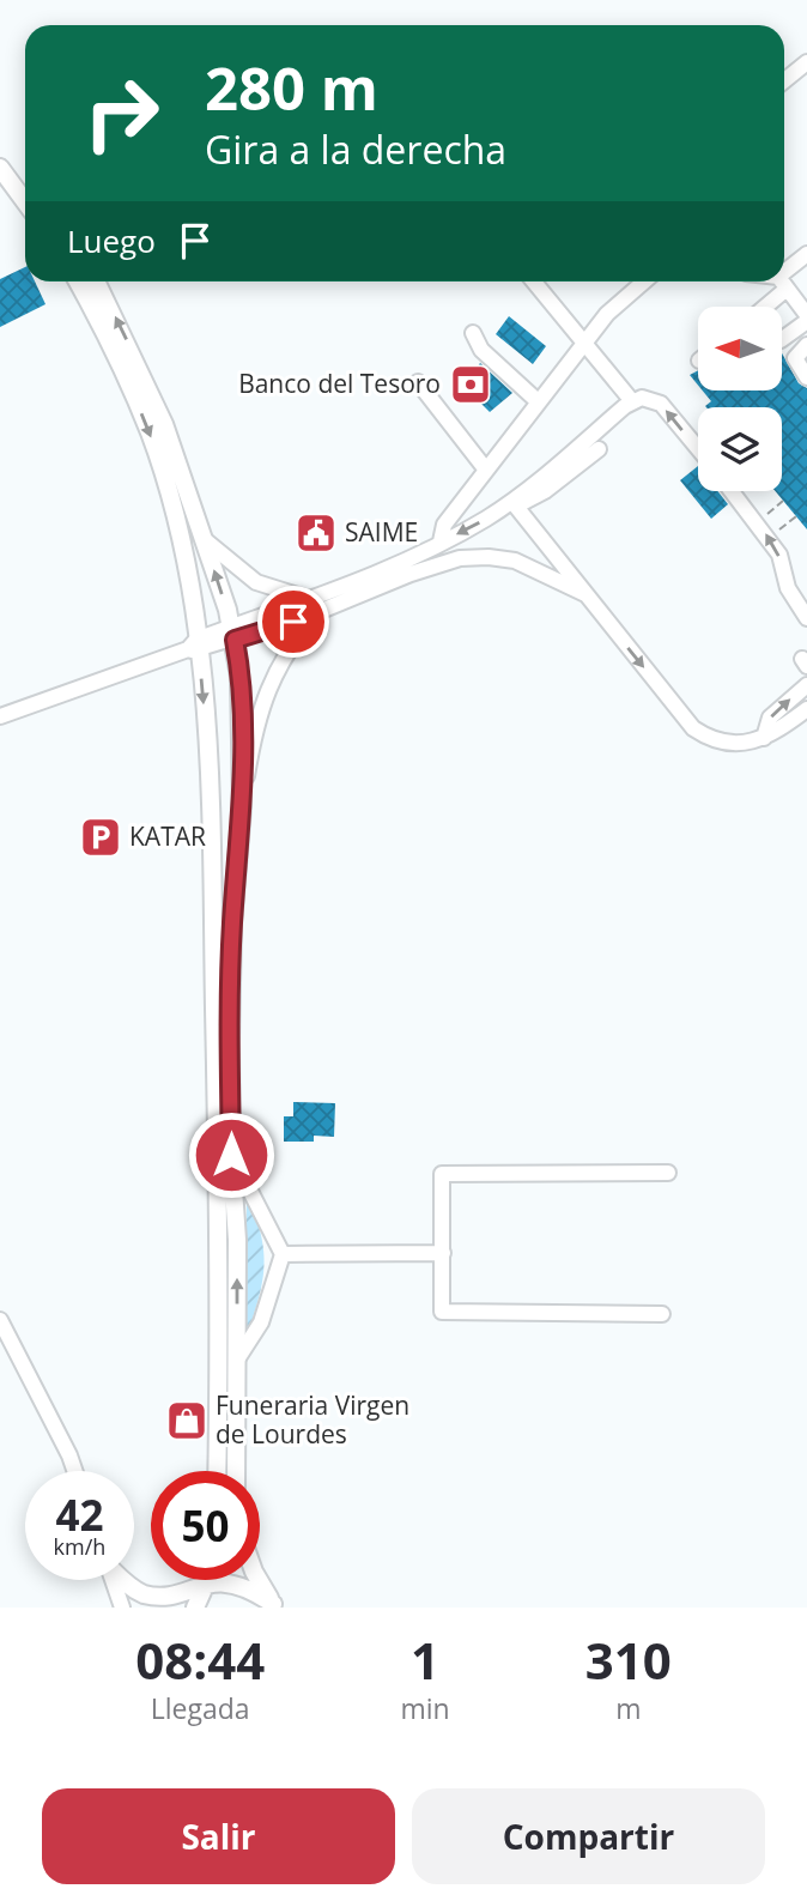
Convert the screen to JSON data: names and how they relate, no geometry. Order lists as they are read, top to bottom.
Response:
{
  "places": {
    "bank": ["Banco del Tesoro"],
    "public building": ["SAIME"],
    "parking": ["KATAR"],
    "shop": ["Funeraria Virgen de Lourdes"]
  },
  "north": "left",
  "page": {
    "turn": ["280 m", "Gira a la derecha"],
    "then": "Luego",
    "speed": "42 km/h",
    "limit": "50",
    "eta": [
      "08:44",
      "Llegada",
      "1",
      "min",
      "310",
      "m"
    ],
    "buttons": ["Salir", "Compartir"]
  }
}
